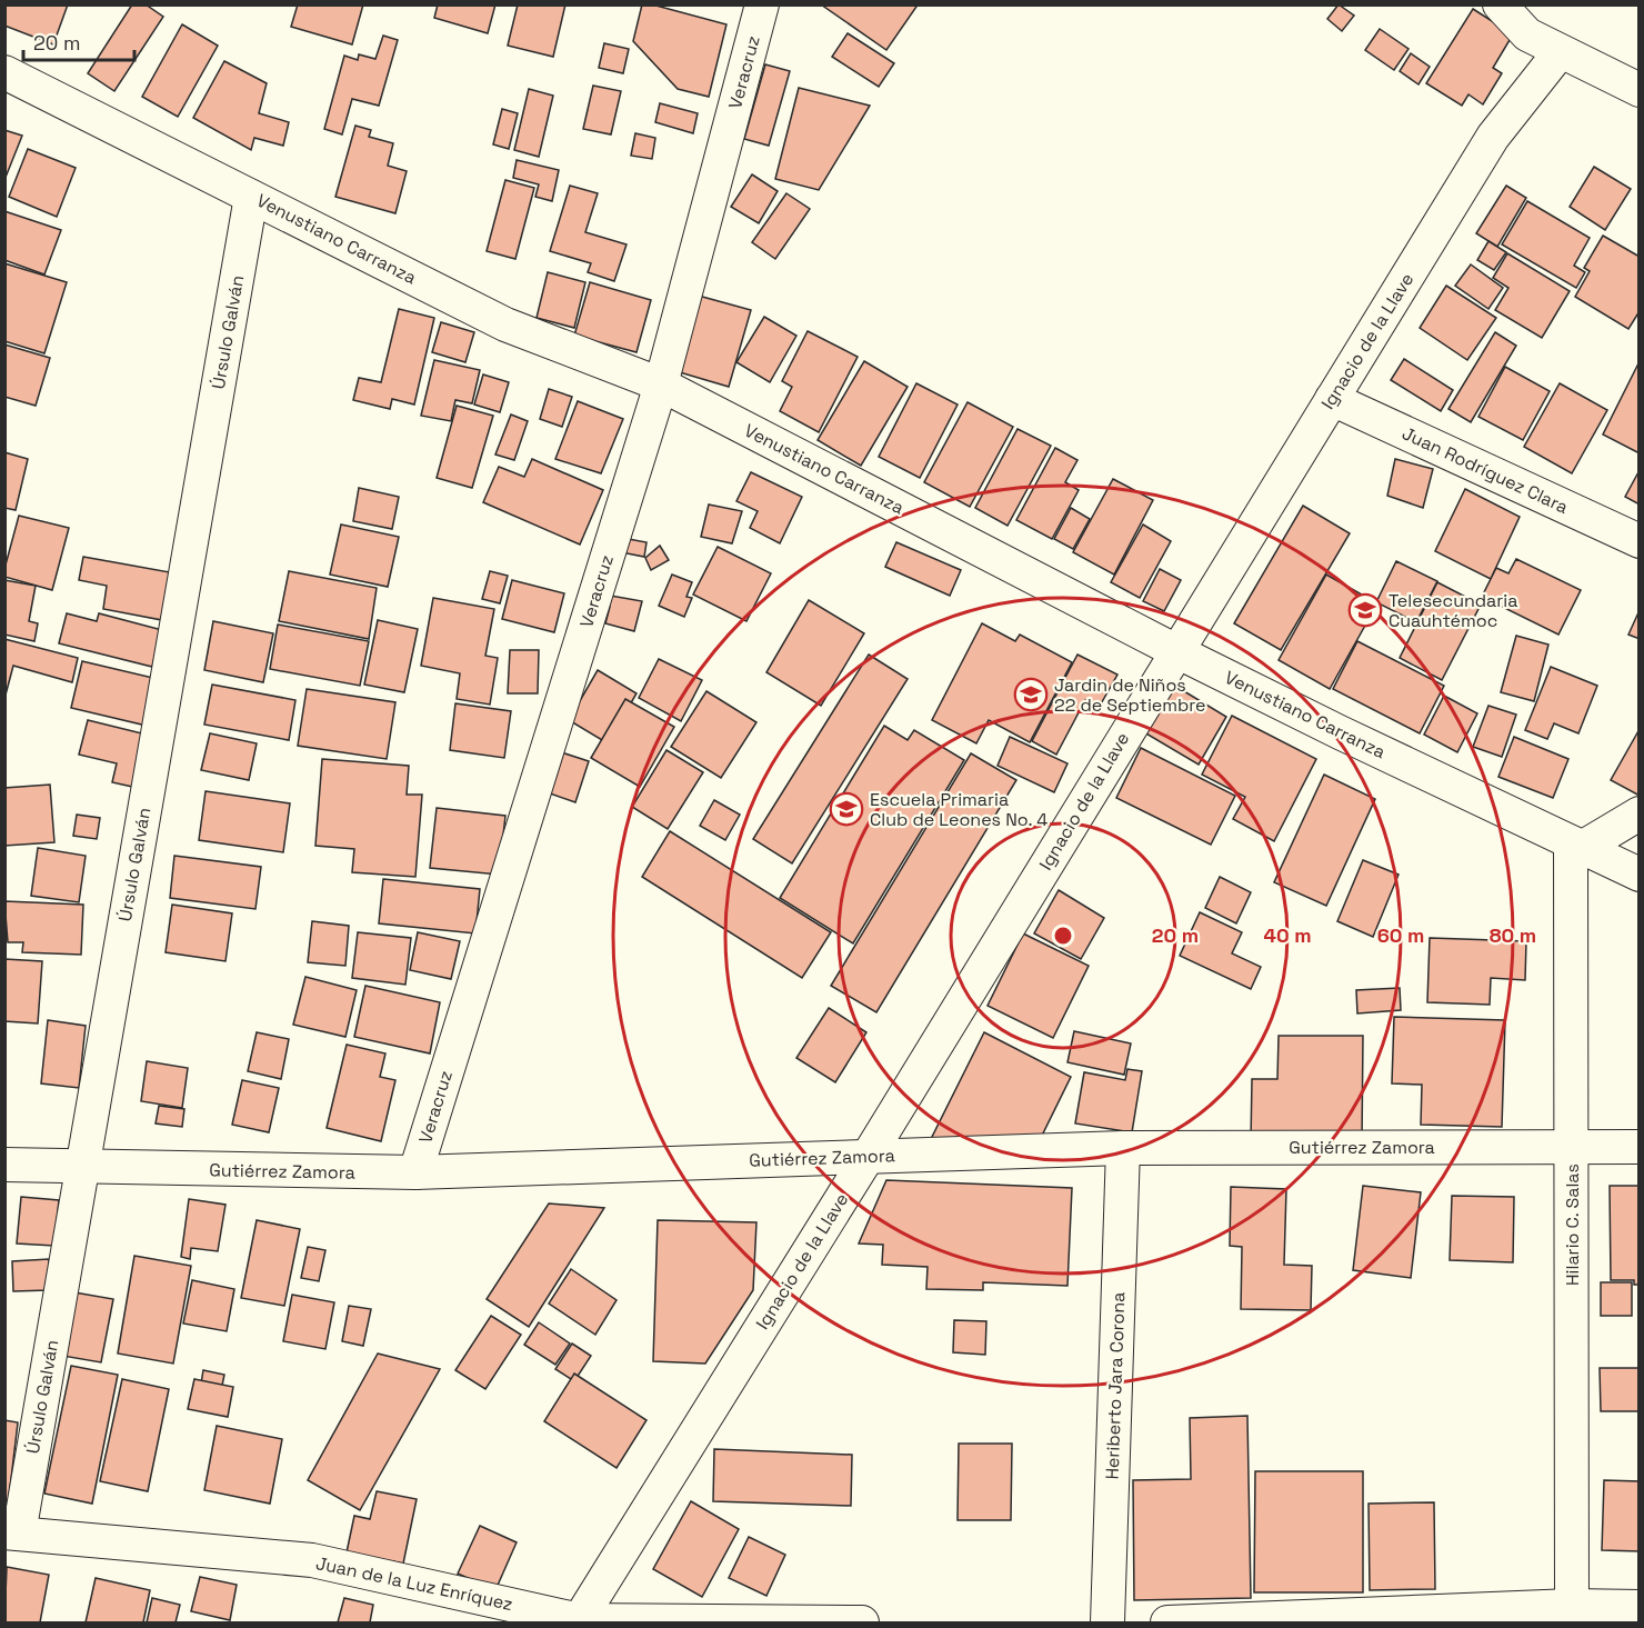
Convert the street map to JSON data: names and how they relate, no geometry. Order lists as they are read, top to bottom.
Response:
{
  "streets": {
    "street": [
      "Veracruz",
      "Venustiano Carranza",
      "Úrsulo Galván",
      "Ignacio de la Llave",
      "Juan Rodríguez Clara",
      "Gutiérrez Zamora",
      "Hilario C. Salas",
      "Heriberto Jara Corona",
      "Juan de la Luz Enríquez"
    ]
  },
  "crossings": [
    ["Veracruz", "Venustiano Carranza"],
    ["Veracruz", "Gutiérrez Zamora"],
    ["Venustiano Carranza", "Úrsulo Galván"],
    ["Venustiano Carranza", "Ignacio de la Llave"],
    ["Venustiano Carranza", "Hilario C. Salas"],
    ["Úrsulo Galván", "Gutiérrez Zamora"],
    ["Úrsulo Galván", "Juan de la Luz Enríquez"],
    ["Ignacio de la Llave", "Juan Rodríguez Clara"],
    ["Ignacio de la Llave", "Gutiérrez Zamora"],
    ["Ignacio de la Llave", "Juan de la Luz Enríquez"],
    ["Gutiérrez Zamora", "Hilario C. Salas"],
    ["Gutiérrez Zamora", "Heriberto Jara Corona"]
  ],
  "places": {
    "school or university": ["Telesecundaria Cuauhtémoc", "Jardin de Niños 22 de Septiembre", "Escuela Primaria Club de Leones No. 4"]
  },
  "scale_bar": "20 m",
  "rings": [
    "20 m",
    "40 m",
    "60 m",
    "80 m"
  ]
}
